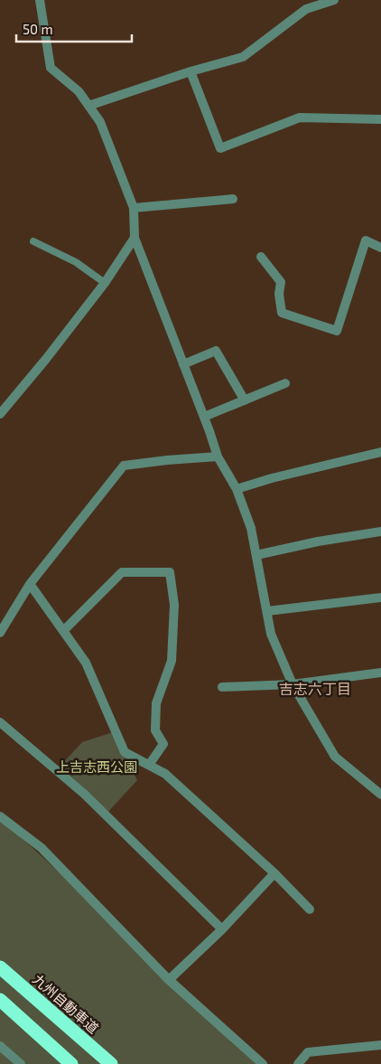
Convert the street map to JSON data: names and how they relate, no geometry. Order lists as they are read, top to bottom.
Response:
{
  "streets": {
    "highway": ["九州自動車道"]
  },
  "districts": ["吉志六丁目"],
  "parks": ["上吉志西公園"],
  "scale_bar": "50 m"
}
